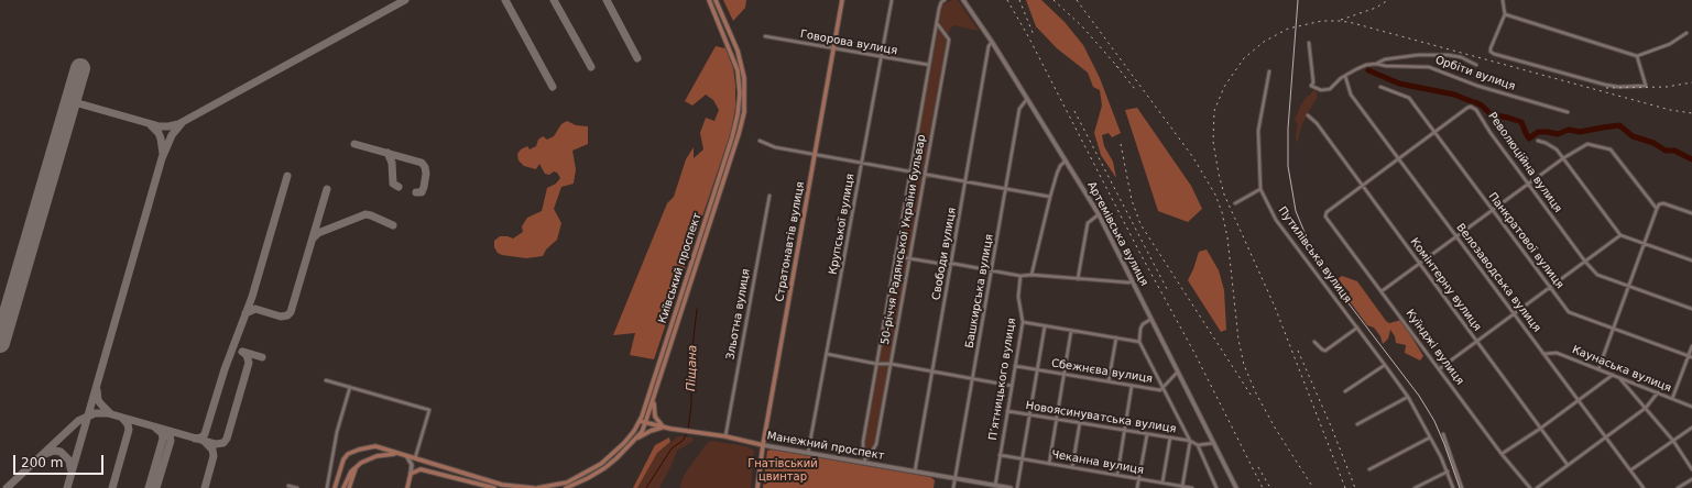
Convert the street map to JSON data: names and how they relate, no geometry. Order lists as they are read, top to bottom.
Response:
{
  "streets": {
    "main road": [
      "Артемівська вулиця",
      "Стратонавтів вулиця",
      "Київський проспект",
      "Манежний проспект"
    ],
    "street": [
      "Говорова вулиця",
      "Орбіти вулиця",
      "Революційна вулиця",
      "Крупської вулиця",
      "50-річчя Радянської України бульвар",
      "Панкратової вулиця",
      "Свободи вулиця",
      "Путилівська вулиця",
      "Велозаводська вулиця",
      "Комінтерну вулиця",
      "Башкирська вулиця",
      "Зльотна вулиця",
      "Куїнджі вулиця",
      "Каунаська вулиця",
      "Сбежнєва вулиця",
      "П’ятницького вулиця",
      "Новоясинуватська вулиця",
      "Чеканна вулиця"
    ]
  },
  "crossings": [
    ["Говорова вулиця", "Крупської вулиця"],
    ["Говорова вулиця", "50-річчя Радянської України бульвар"],
    ["Говорова вулиця", "Стратонавтів вулиця"],
    ["Революційна вулиця", "Панкратової вулиця"],
    ["Революційна вулиця", "Велозаводська вулиця"],
    ["Революційна вулиця", "Комінтерну вулиця"],
    ["Революційна вулиця", "Куїнджі вулиця"],
    ["Крупської вулиця", "Манежний проспект"],
    ["Артемівська вулиця", "Свободи вулиця"],
    ["Артемівська вулиця", "Башкирська вулиця"],
    ["Артемівська вулиця", "Сбежнєва вулиця"],
    ["50-річчя Радянської України бульвар", "Манежний проспект"],
    ["Стратонавтів вулиця", "Манежний проспект"],
    ["Свободи вулиця", "Манежний проспект"],
    ["Київський проспект", "Манежний проспект"],
    ["Велозаводська вулиця", "Каунаська вулиця"],
    ["Башкирська вулиця", "Манежний проспект"],
    ["Зльотна вулиця", "Манежний проспект"],
    ["Сбежнєва вулиця", "П’ятницького вулиця"],
    ["П’ятницького вулиця", "Новоясинуватська вулиця"],
    ["П’ятницького вулиця", "Манежний проспект"],
    ["П’ятницького вулиця", "Чеканна вулиця"]
  ],
  "water": ["Піщана"],
  "parks": ["Гнатівський цвинтар"],
  "scale_bar": "200 m"
}
